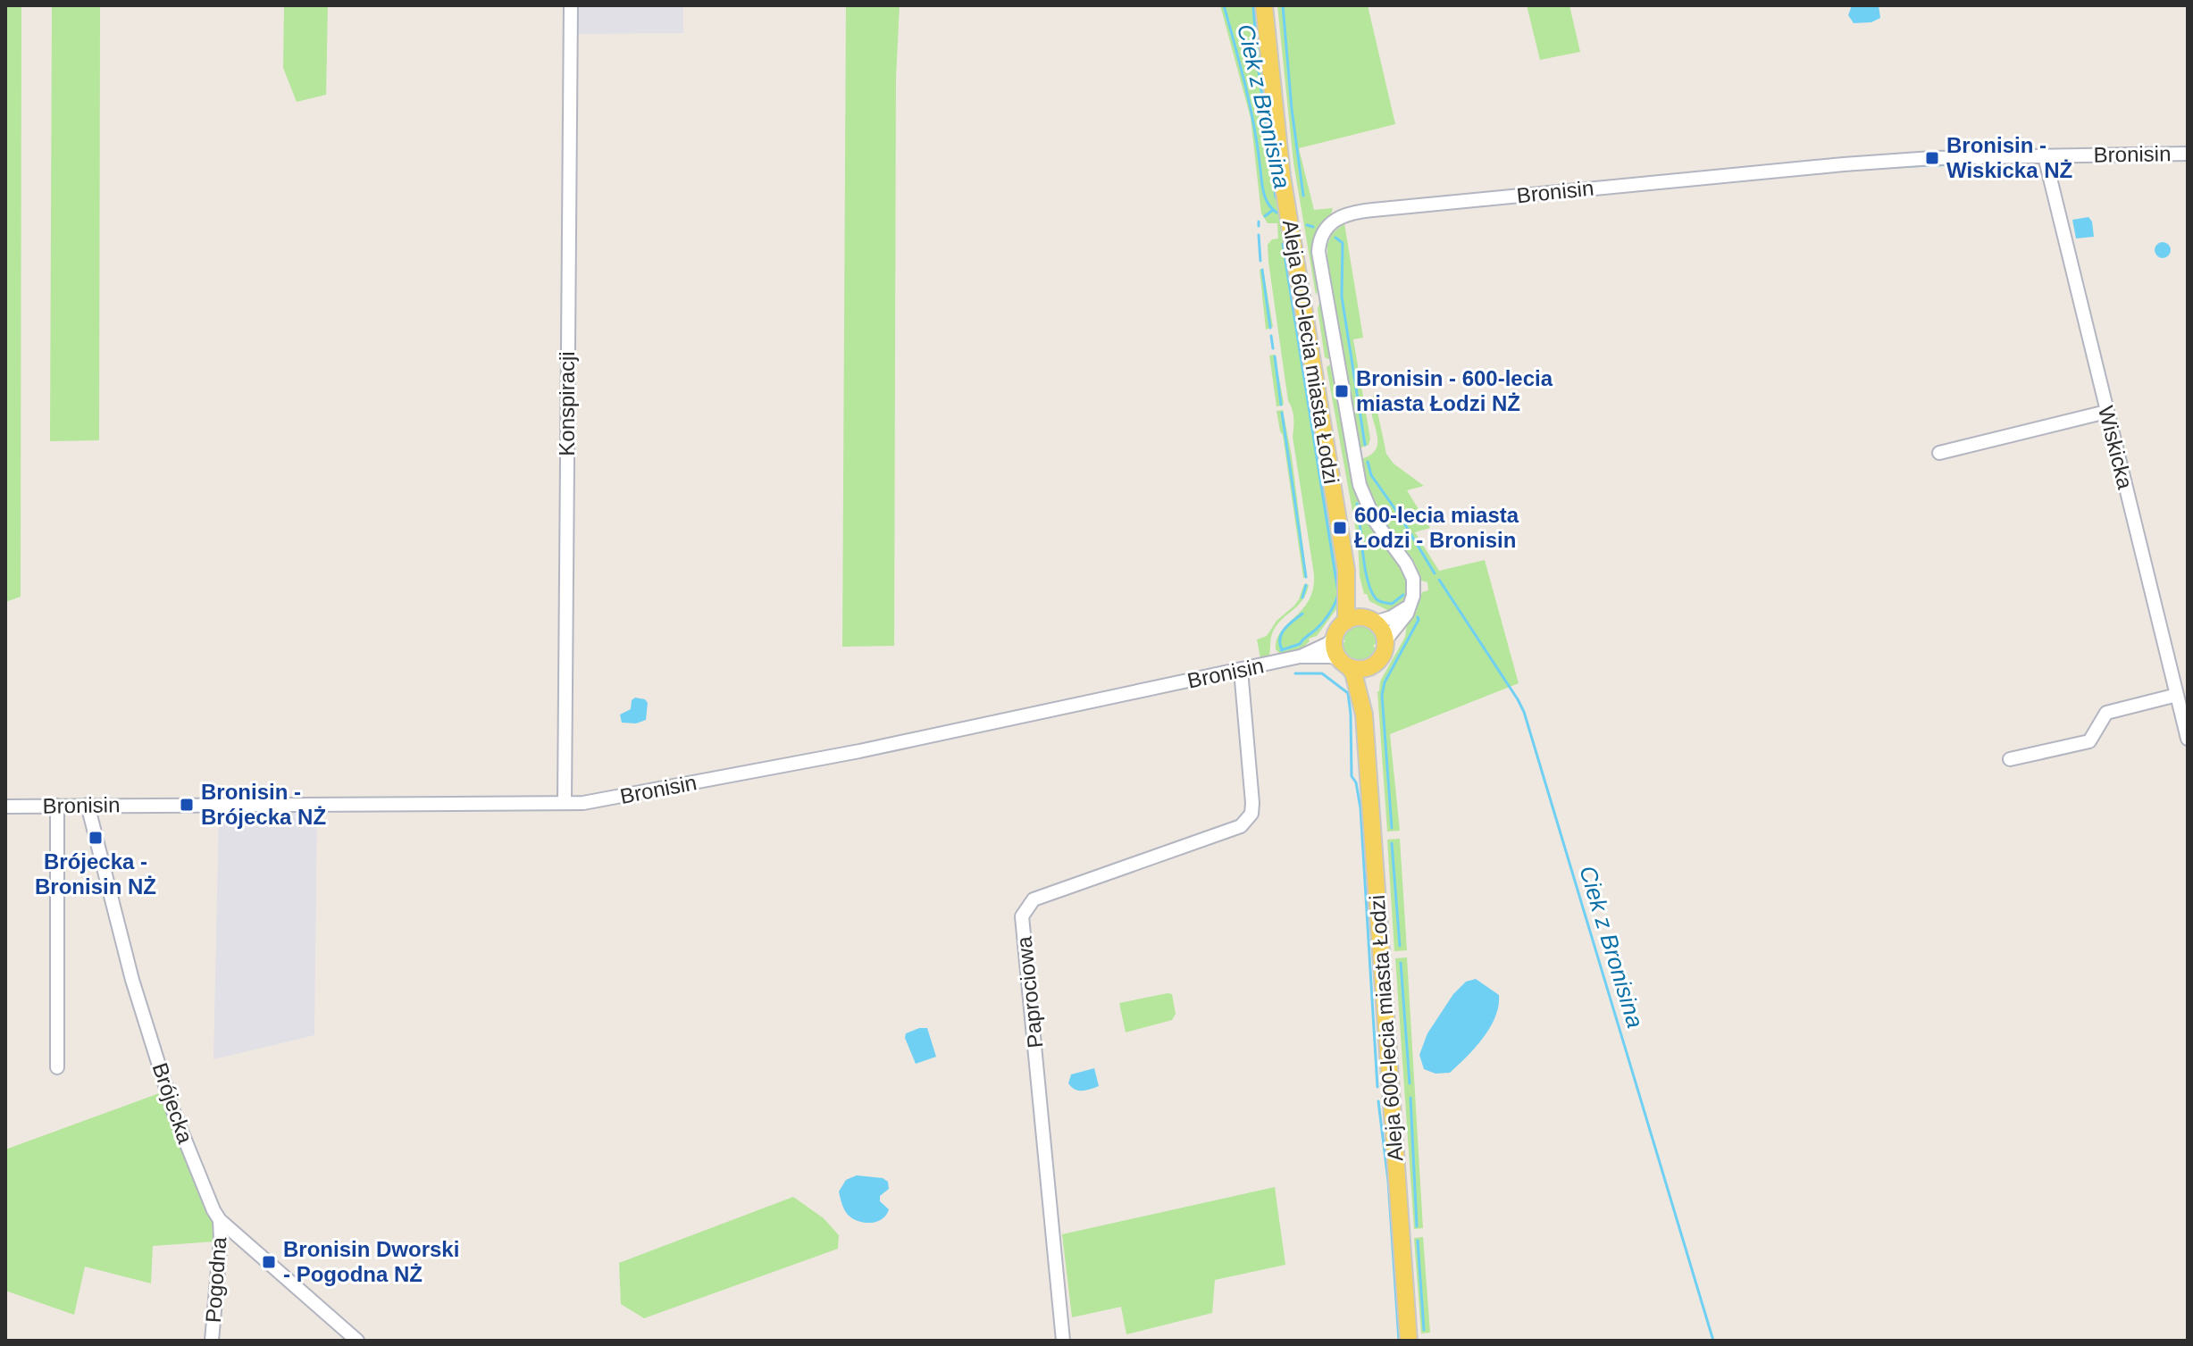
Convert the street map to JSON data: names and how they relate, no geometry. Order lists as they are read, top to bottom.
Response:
{
  "streets": {
    "main road": ["Aleja 600-lecia miasta Łodzi"],
    "street": [
      "Bronisin",
      "Konspiracji",
      "Wiskicka",
      "Paprociowa",
      "Brójecka",
      "Pogodna"
    ]
  },
  "crossings": [
    ["Bronisin", "Aleja 600-lecia miasta Łodzi"],
    ["Bronisin", "Konspiracji"],
    ["Bronisin", "Wiskicka"],
    ["Bronisin", "Paprociowa"],
    ["Bronisin", "Brójecka"],
    ["Brójecka", "Pogodna"]
  ],
  "water": ["Ciek z Bronisina"],
  "places": {
    "transit": [
      "Bronisin - Wiskicka NŻ",
      "Bronisin - 600-lecia miasta Łodzi NŻ",
      "600-lecia miasta Łodzi - Bronisin",
      "Bronisin - Brójecka NŻ",
      "Brójecka - Bronisin NŻ",
      "Bronisin Dworski - Pogodna NŻ"
    ]
  }
}
